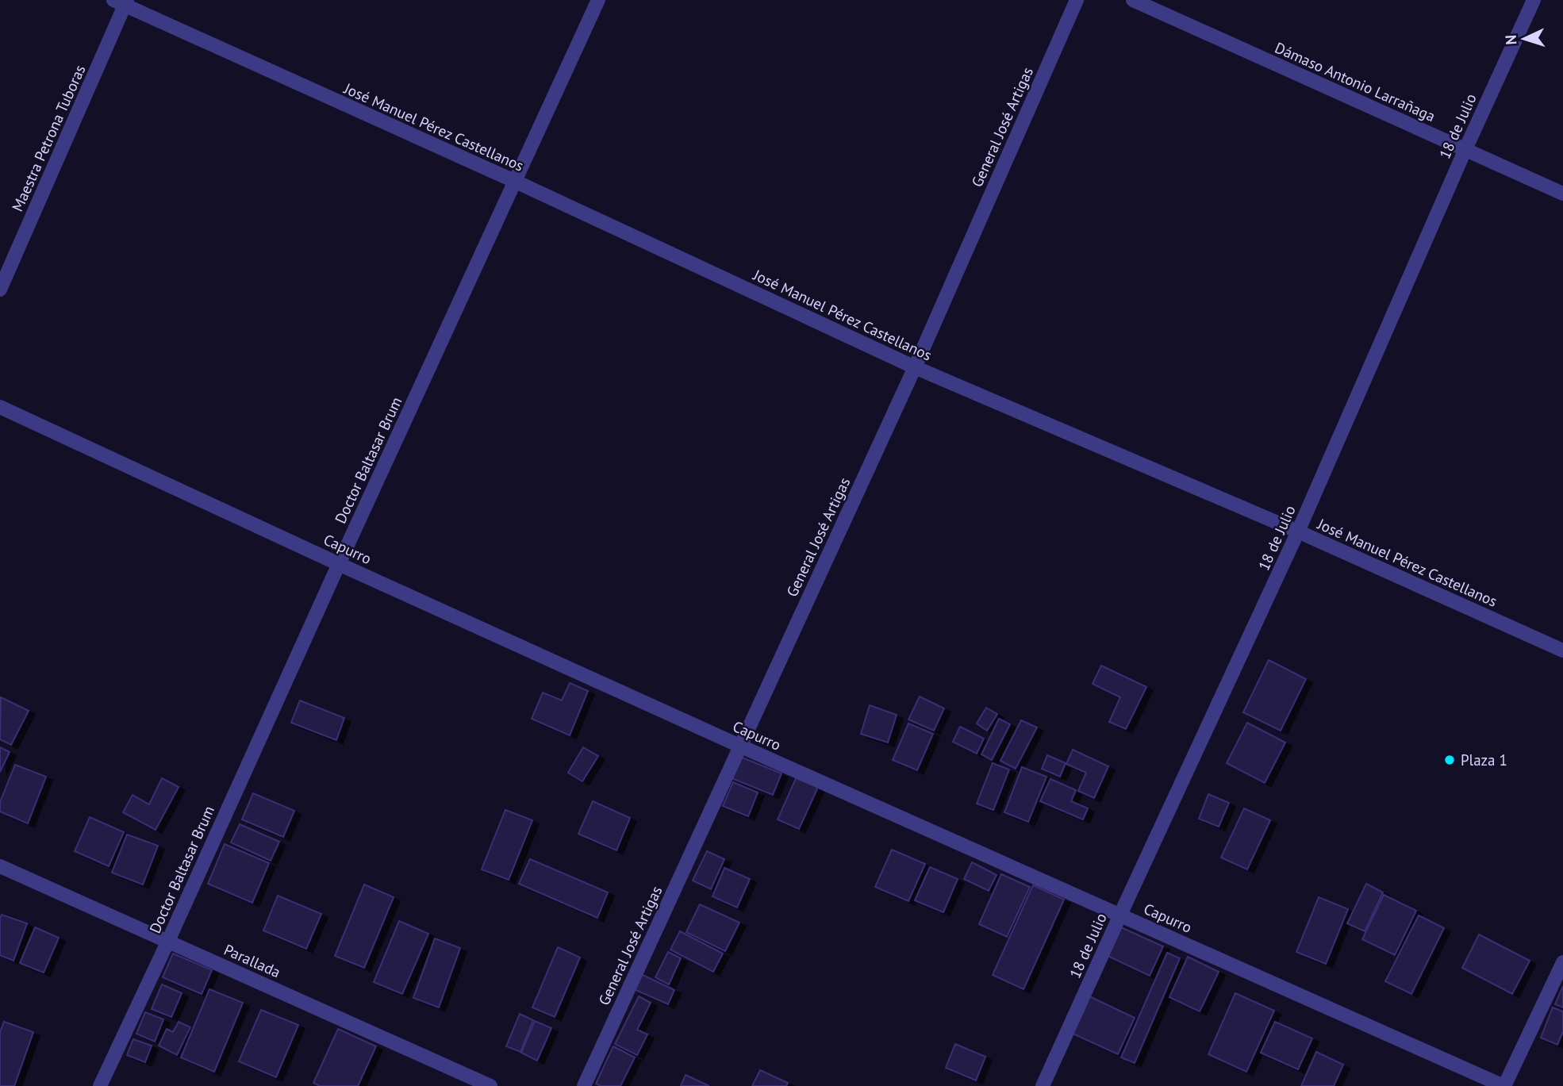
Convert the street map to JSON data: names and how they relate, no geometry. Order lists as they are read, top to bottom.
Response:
{
  "streets": {
    "street": [
      "Dámaso Antonio Larrañaga",
      "18 de Julio",
      "José Manuel Pérez Castellanos",
      "General José Artigas",
      "Maestra Petrona Tuboras",
      "Doctor Baltasar Brum",
      "Capurro",
      "Parallada"
    ]
  },
  "crossings": [
    ["Dámaso Antonio Larrañaga", "18 de Julio"],
    ["18 de Julio", "José Manuel Pérez Castellanos"],
    ["18 de Julio", "Capurro"],
    ["José Manuel Pérez Castellanos", "General José Artigas"],
    ["José Manuel Pérez Castellanos", "Maestra Petrona Tuboras"],
    ["José Manuel Pérez Castellanos", "Doctor Baltasar Brum"],
    ["General José Artigas", "Capurro"],
    ["Doctor Baltasar Brum", "Capurro"],
    ["Doctor Baltasar Brum", "Parallada"]
  ],
  "places": ["Plaza 1"],
  "north": "left"
}
